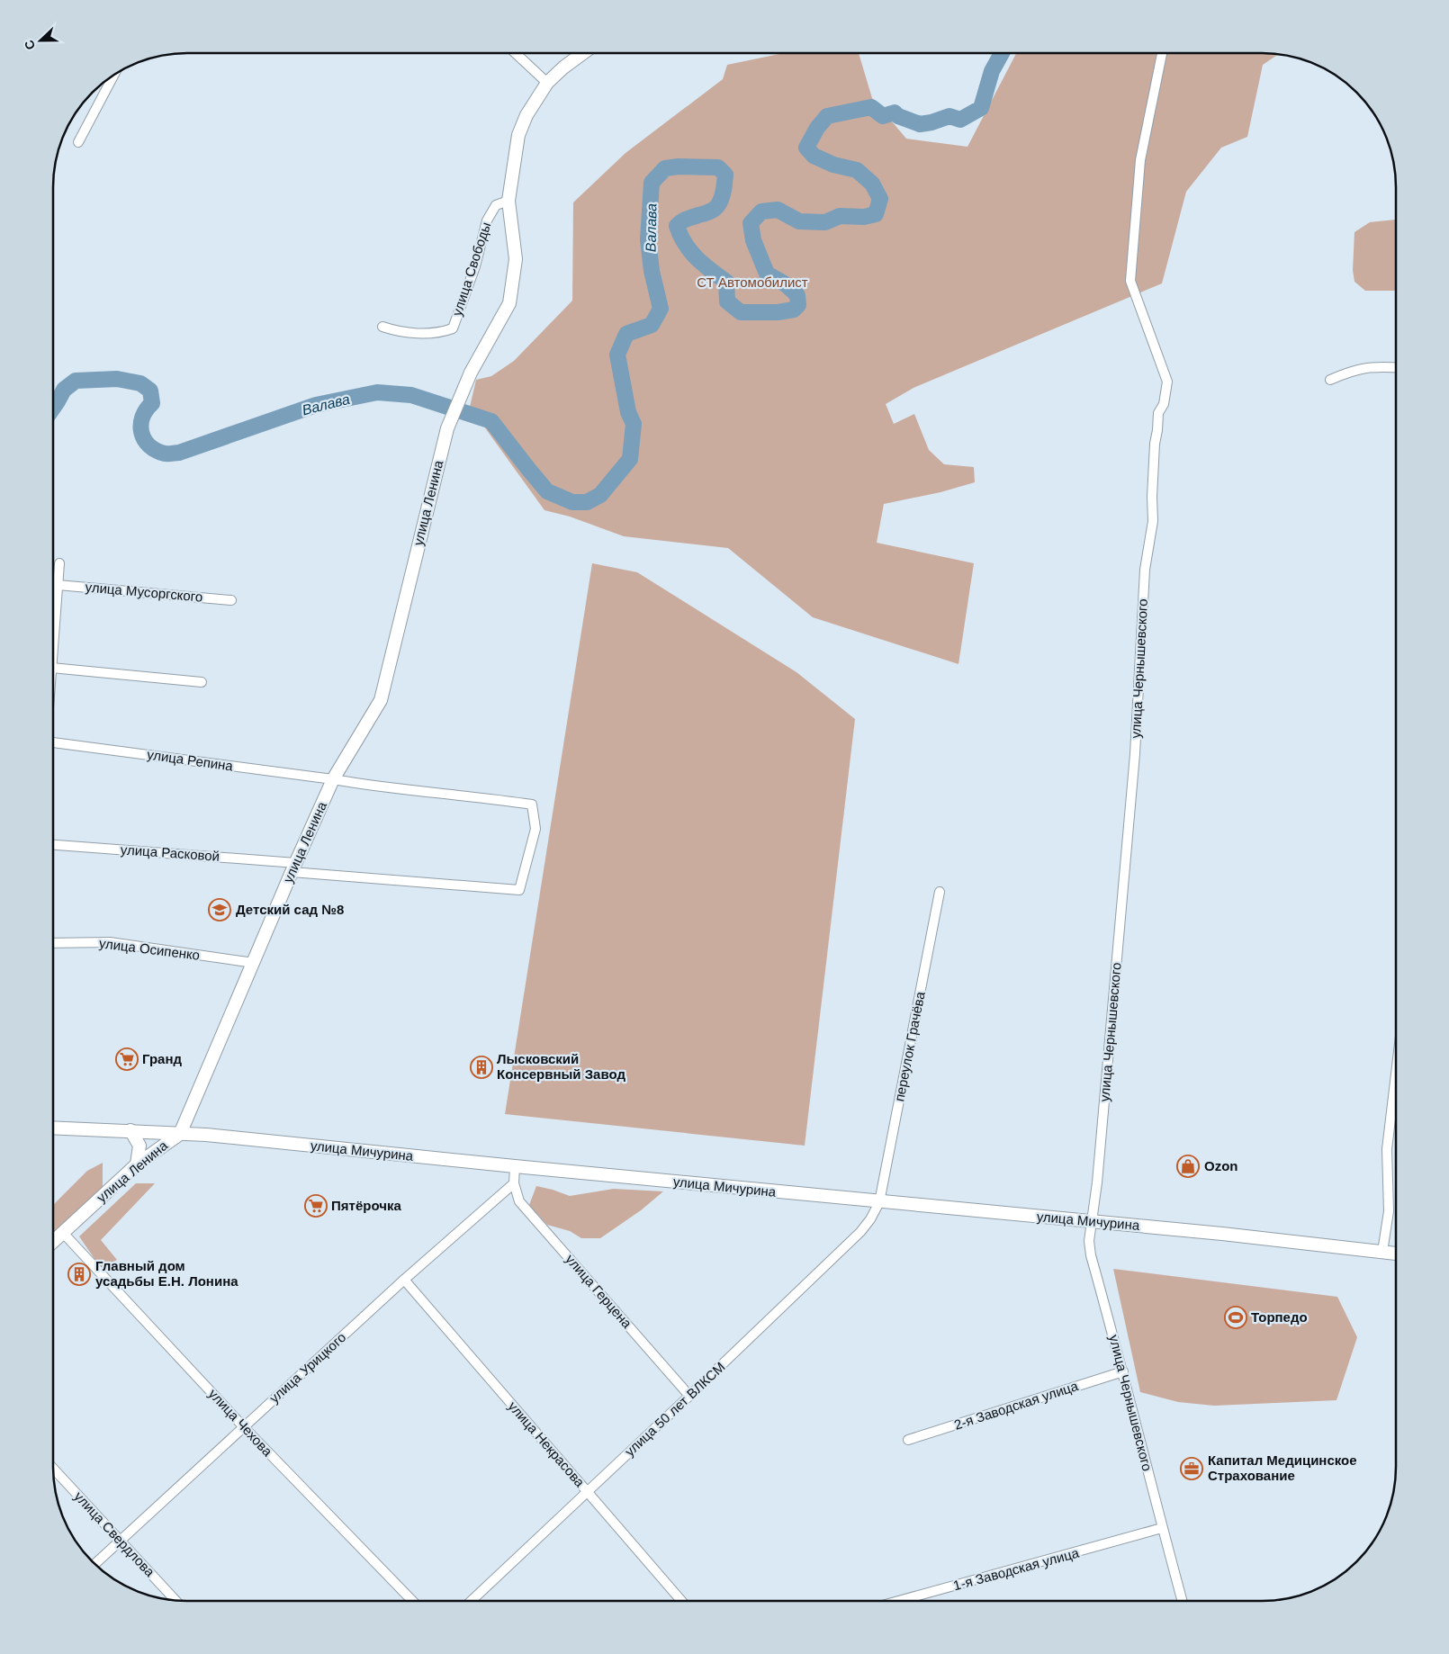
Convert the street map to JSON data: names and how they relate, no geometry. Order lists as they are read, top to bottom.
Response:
{
  "streets": {
    "main road": ["улица Ленина", "улица Мичурина"],
    "street": [
      "улица Свободы",
      "улица Мусоргского",
      "улица Чернышевского",
      "улица Репина",
      "улица Расковой",
      "улица Осипенко",
      "переулок Грачёва",
      "улица Герцена",
      "улица Урицкого",
      "2-я Заводская улица",
      "улица 50 лет ВЛКСМ",
      "улица Чехова",
      "улица Некрасова",
      "улица Свердлова",
      "1-я Заводская улица"
    ]
  },
  "crossings": [
    ["улица Свободы", "улица Ленина"],
    ["улица Ленина", "улица Репина"],
    ["улица Ленина", "улица Расковой"],
    ["улица Ленина", "улица Осипенко"],
    ["улица Ленина", "улица Мичурина"],
    ["улица Ленина", "улица Чехова"],
    ["улица Чернышевского", "улица Мичурина"],
    ["улица Чернышевского", "2-я Заводская улица"],
    ["улица Чернышевского", "1-я Заводская улица"],
    ["улица Репина", "улица Расковой"],
    ["переулок Грачёва", "улица Мичурина"],
    ["переулок Грачёва", "улица 50 лет ВЛКСМ"],
    ["улица Мичурина", "улица 50 лет ВЛКСМ"],
    ["улица Герцена", "улица Урицкого"],
    ["улица Герцена", "улица 50 лет ВЛКСМ"],
    ["улица Урицкого", "улица Чехова"],
    ["улица Урицкого", "улица Некрасова"],
    ["улица Урицкого", "улица Свердлова"],
    ["улица 50 лет ВЛКСМ", "улица Некрасова"]
  ],
  "water": ["Валава"],
  "parks": ["СТ Автомобилист"],
  "places": {
    "school or university": ["Детский сад №8"],
    "supermarket": ["Гранд", "Пятёрочка"],
    "building": ["Лысковский Консервный Завод", "Главный дом усадьбы Е.Н. Лонина"],
    "shop": ["Ozon"],
    "sports": ["Торпедо"],
    "office": ["Капитал Медицинское Страхование"]
  },
  "north": "left"
}
